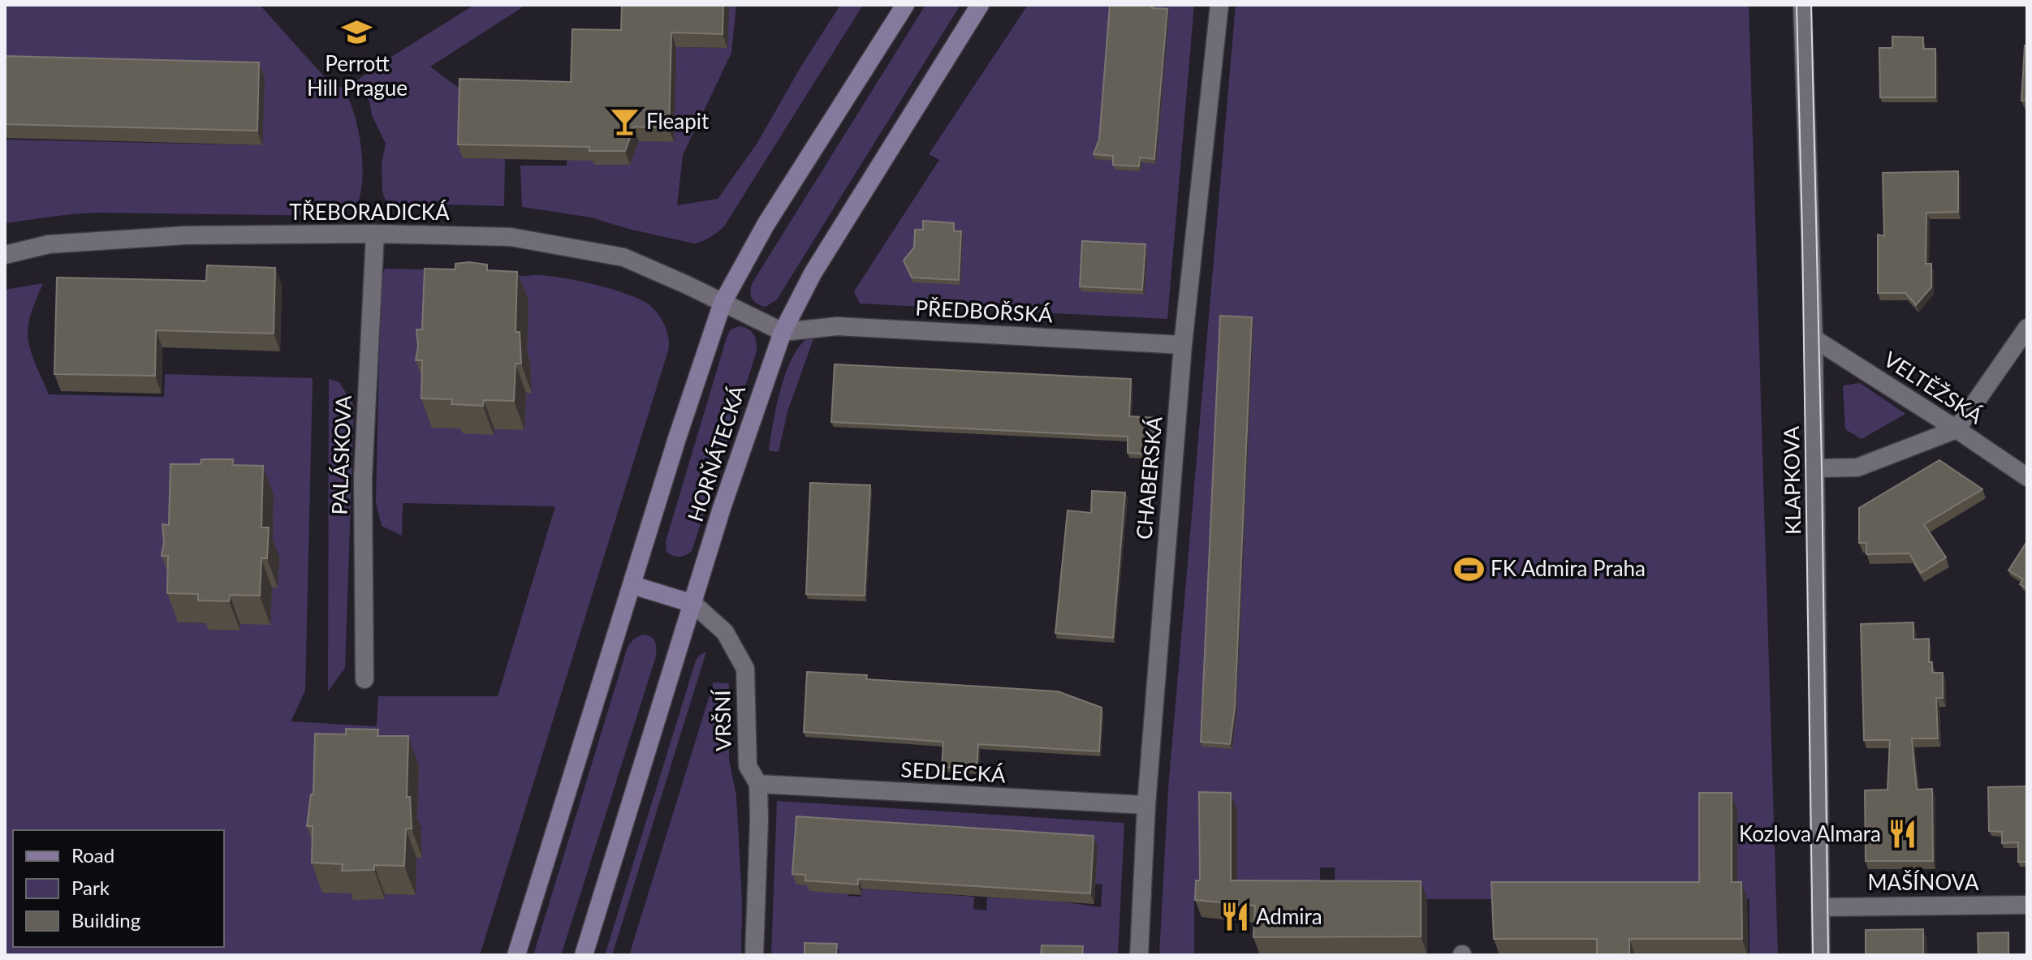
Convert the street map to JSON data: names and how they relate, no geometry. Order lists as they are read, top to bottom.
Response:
{
  "streets": {
    "main road": ["HORŇÁTECKÁ", "VRŠNÍ"],
    "street": [
      "TŘEBORADICKÁ",
      "PŘEDBOŘSKÁ",
      "VELTĚŽSKÁ",
      "PALÁSKOVA",
      "CHABERSKÁ",
      "KLAPKOVA",
      "SEDLECKÁ",
      "MAŠÍNOVA"
    ]
  },
  "crossings": [
    ["TŘEBORADICKÁ", "PŘEDBOŘSKÁ"],
    ["TŘEBORADICKÁ", "HORŇÁTECKÁ"],
    ["TŘEBORADICKÁ", "PALÁSKOVA"],
    ["PŘEDBOŘSKÁ", "HORŇÁTECKÁ"],
    ["PŘEDBOŘSKÁ", "CHABERSKÁ"],
    ["VELTĚŽSKÁ", "KLAPKOVA"],
    ["HORŇÁTECKÁ", "VRŠNÍ"],
    ["CHABERSKÁ", "SEDLECKÁ"],
    ["KLAPKOVA", "MAŠÍNOVA"],
    ["VRŠNÍ", "SEDLECKÁ"]
  ],
  "places": {
    "school or university": ["Perrott Hill Prague"],
    "bar": ["Fleapit"],
    "sports": ["FK Admira Praha"],
    "restaurant": ["Kozlova Almara", "Admira"]
  },
  "legend": ["Road", "Park", "Building"]
}
